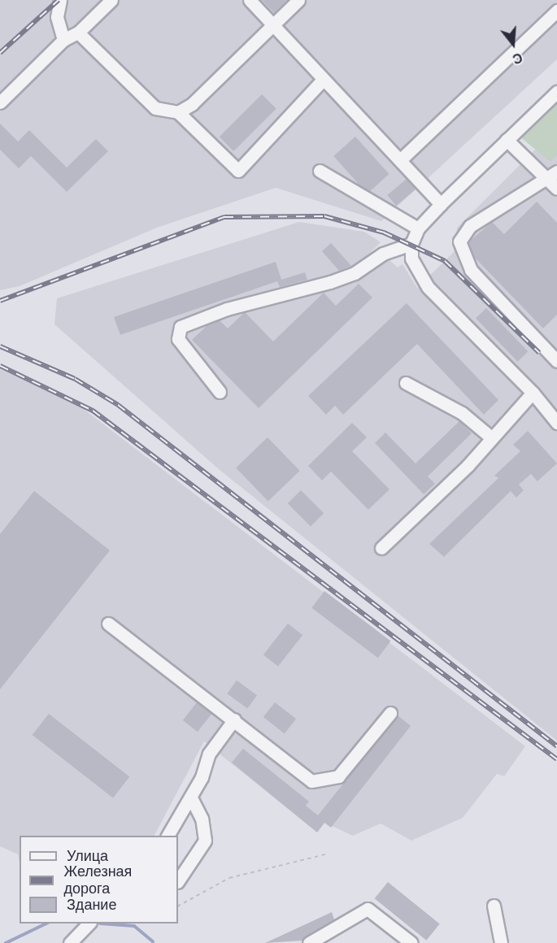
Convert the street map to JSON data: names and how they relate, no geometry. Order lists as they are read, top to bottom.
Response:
{
  "legend": ["Улица", "Железная дорога", "Здание"],
  "north": "bottom"
}
